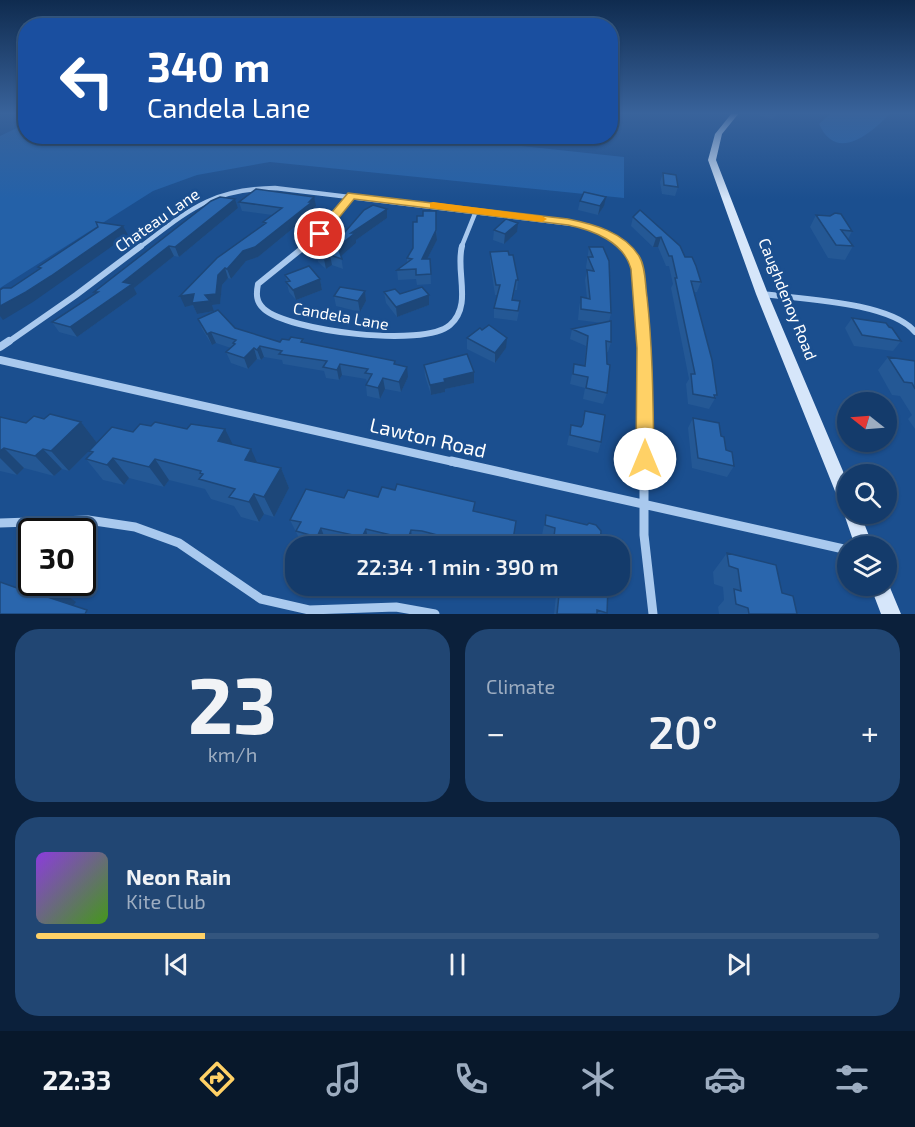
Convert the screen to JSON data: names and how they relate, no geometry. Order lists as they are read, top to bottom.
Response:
{
  "streets": {
    "street": [
      "Chateau Lane",
      "Caughdenoy Road",
      "Candela Lane",
      "Lawton Road"
    ]
  },
  "crossings": [
    ["Chateau Lane", "Candela Lane"],
    ["Chateau Lane", "Lawton Road"]
  ],
  "north": "left",
  "page": {
    "turn": ["340 m", "Candela Lane"],
    "limit": "30",
    "trip": "22:34 · 1 min · 390 m",
    "tile": [
      ["23", "km/h"],
      "Climate"
    ],
    "heat": ["−", "20°", "+"],
    "song": ["Neon Rain", "Kite Club"],
    "tabs": "22:33"
  }
}
